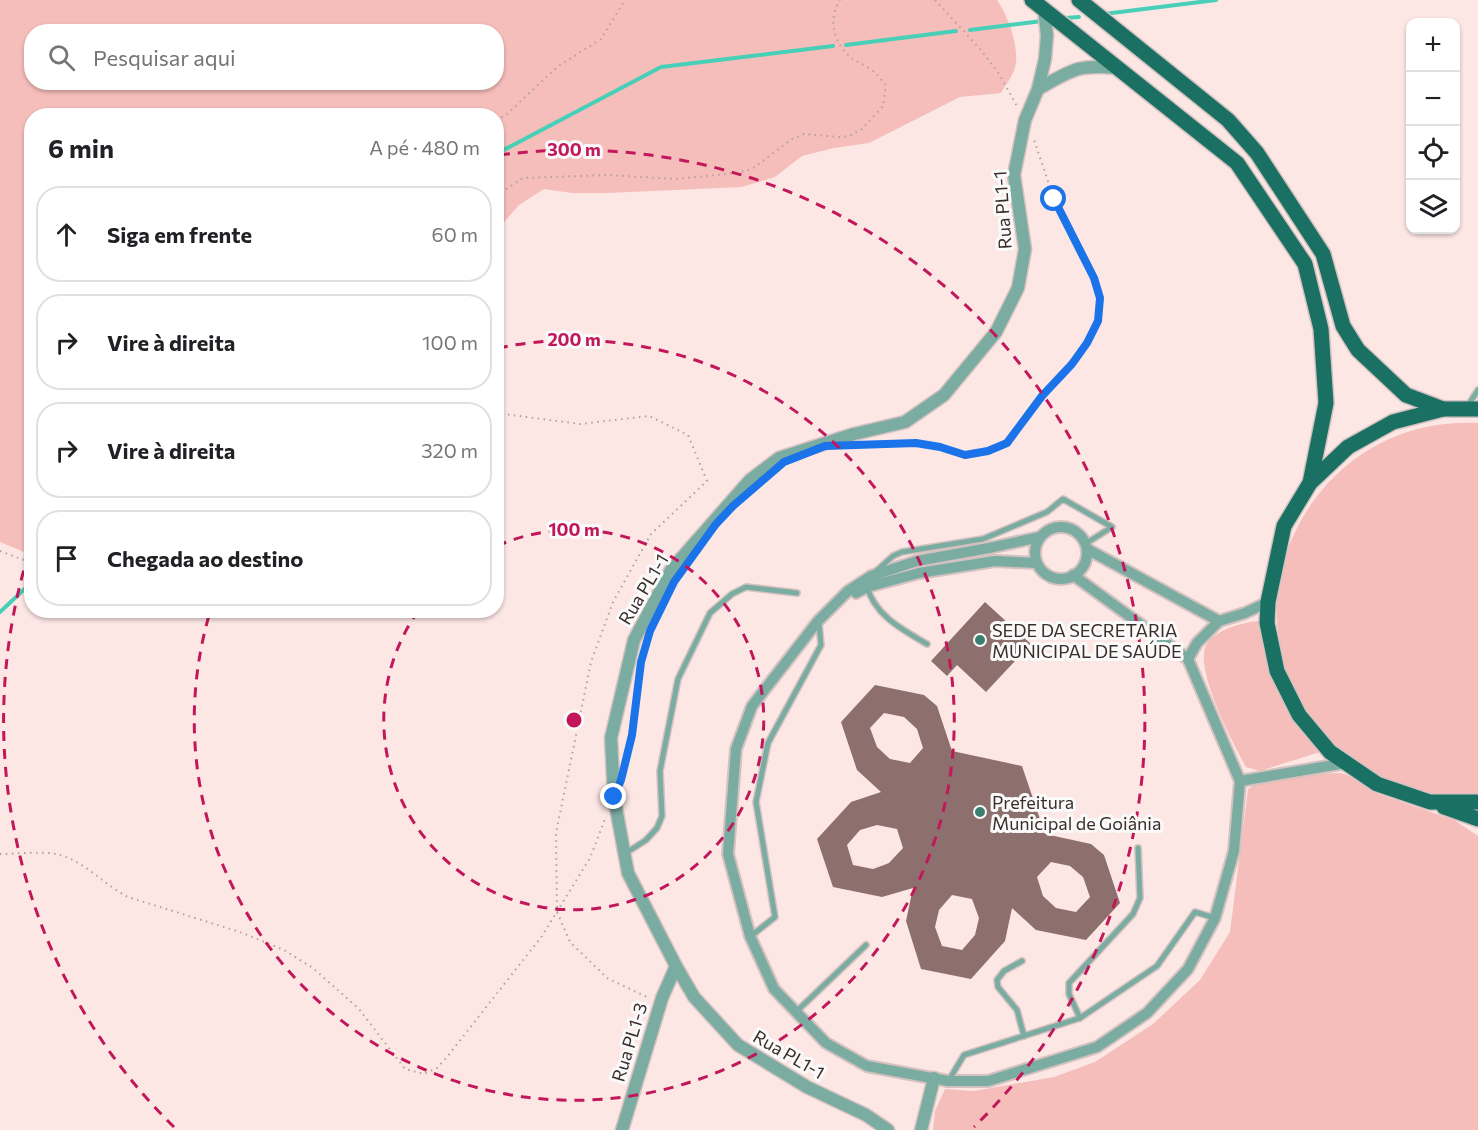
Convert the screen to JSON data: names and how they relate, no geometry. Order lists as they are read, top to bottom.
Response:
{
  "streets": {
    "street": ["Rua PL1-1", "Rua PL1-3"]
  },
  "crossings": [
    ["Rua PL1-1", "Rua PL1-3"]
  ],
  "places": ["SEDE DA SECRETARIA MUNICIPAL DE SAÚDE", "Prefeitura Municipal de Goiânia"],
  "page": {
    "map_buttons": ["+", "−"],
    "search": "Pesquisar aqui",
    "heading": ["6 min", "A pé · 480 m"],
    "list": [
      ["Siga em frente", "60 m"],
      ["Vire à direita", "100 m"],
      ["Vire à direita", "320 m"],
      "Chegada ao destino"
    ]
  },
  "rings": ["300 m", "200 m", "100 m"]
}
